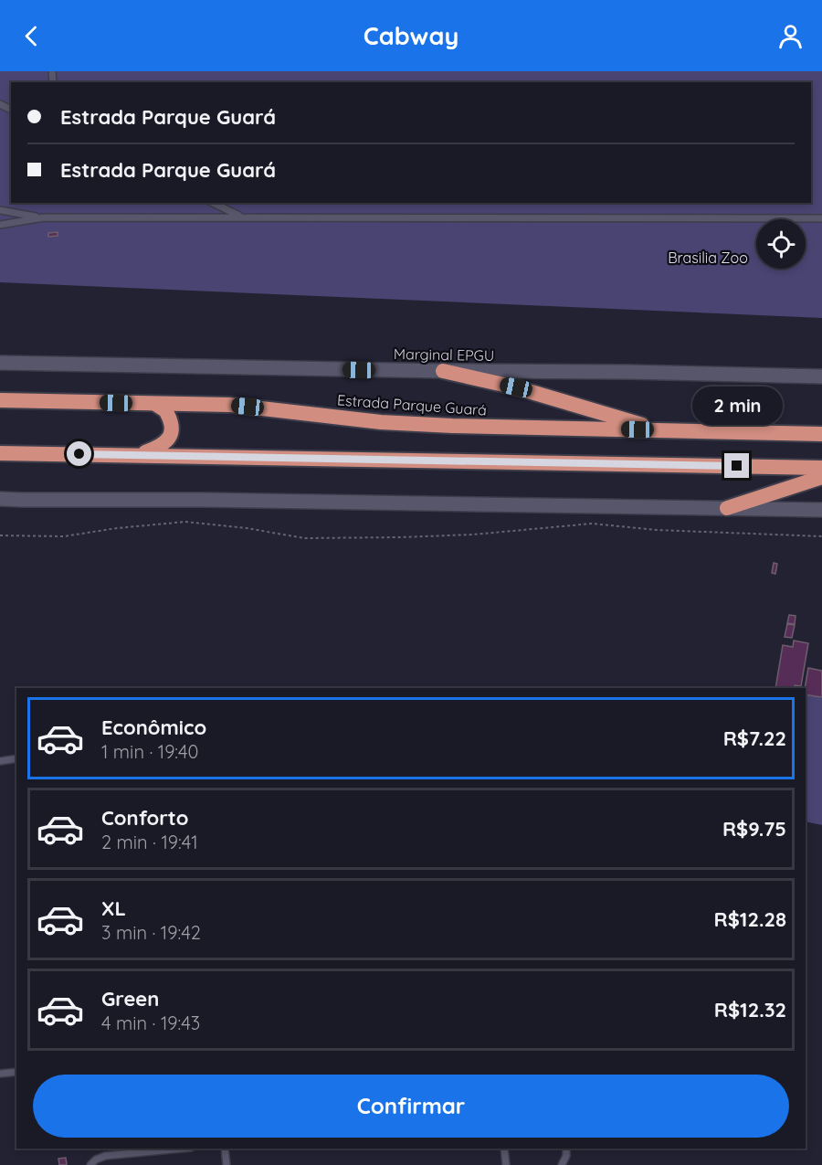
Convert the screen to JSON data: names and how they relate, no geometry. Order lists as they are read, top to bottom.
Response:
{
  "streets": {
    "highway": ["Estrada Parque Guará"],
    "street": ["Marginal EPGU"]
  },
  "parks": ["Brasilia Zoo"],
  "page": {
    "header": "Cabway",
    "banner": ["Estrada Parque Guará", "Estrada Parque Guará"],
    "bubble": "2 min",
    "list": [
      {
        "name": "Econômico",
        "note": "1 min · 19:40",
        "value": "R$7.22"
      },
      {
        "name": "Conforto",
        "note": "2 min · 19:41",
        "value": "R$9.75"
      },
      {
        "name": "XL",
        "note": "3 min · 19:42",
        "value": "R$12.28"
      },
      {
        "name": "Green",
        "note": "4 min · 19:43",
        "value": "R$12.32"
      }
    ],
    "buttons": "Confirmar"
  }
}
